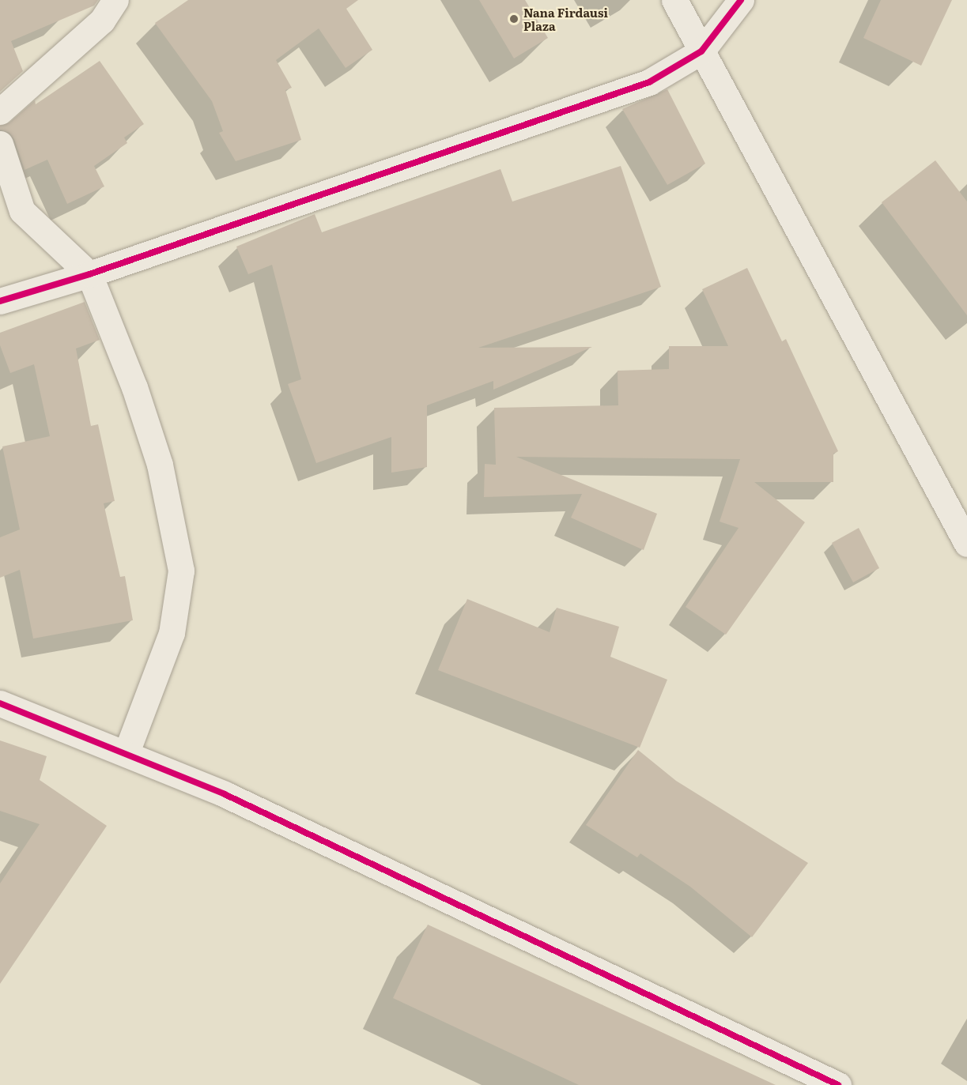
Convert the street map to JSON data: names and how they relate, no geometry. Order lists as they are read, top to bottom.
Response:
{
  "places": ["Nana Firdausi Plaza"]
}
